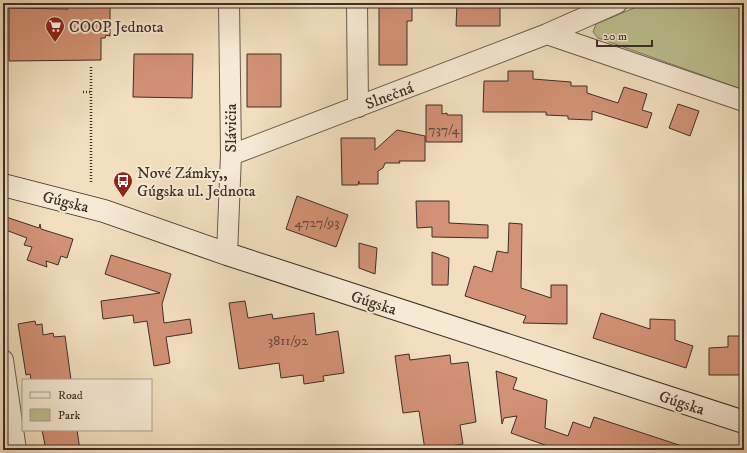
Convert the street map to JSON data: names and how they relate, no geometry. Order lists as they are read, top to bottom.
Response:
{
  "streets": {
    "main road": ["Gúgska"],
    "street": ["Slnečná", "Slávičia"]
  },
  "crossings": [
    ["Slnečná", "Slávičia"],
    ["Slávičia", "Gúgska"]
  ],
  "places": {
    "supermarket": ["COOP Jednota"],
    "bus stop": ["Nové Zámky,, Gúgska ul. Jednota"]
  },
  "house_numbers": ["737/4", "4727/93", "3811/92"],
  "legend": ["Road", "Park"],
  "scale_bar": "20 m"
}
